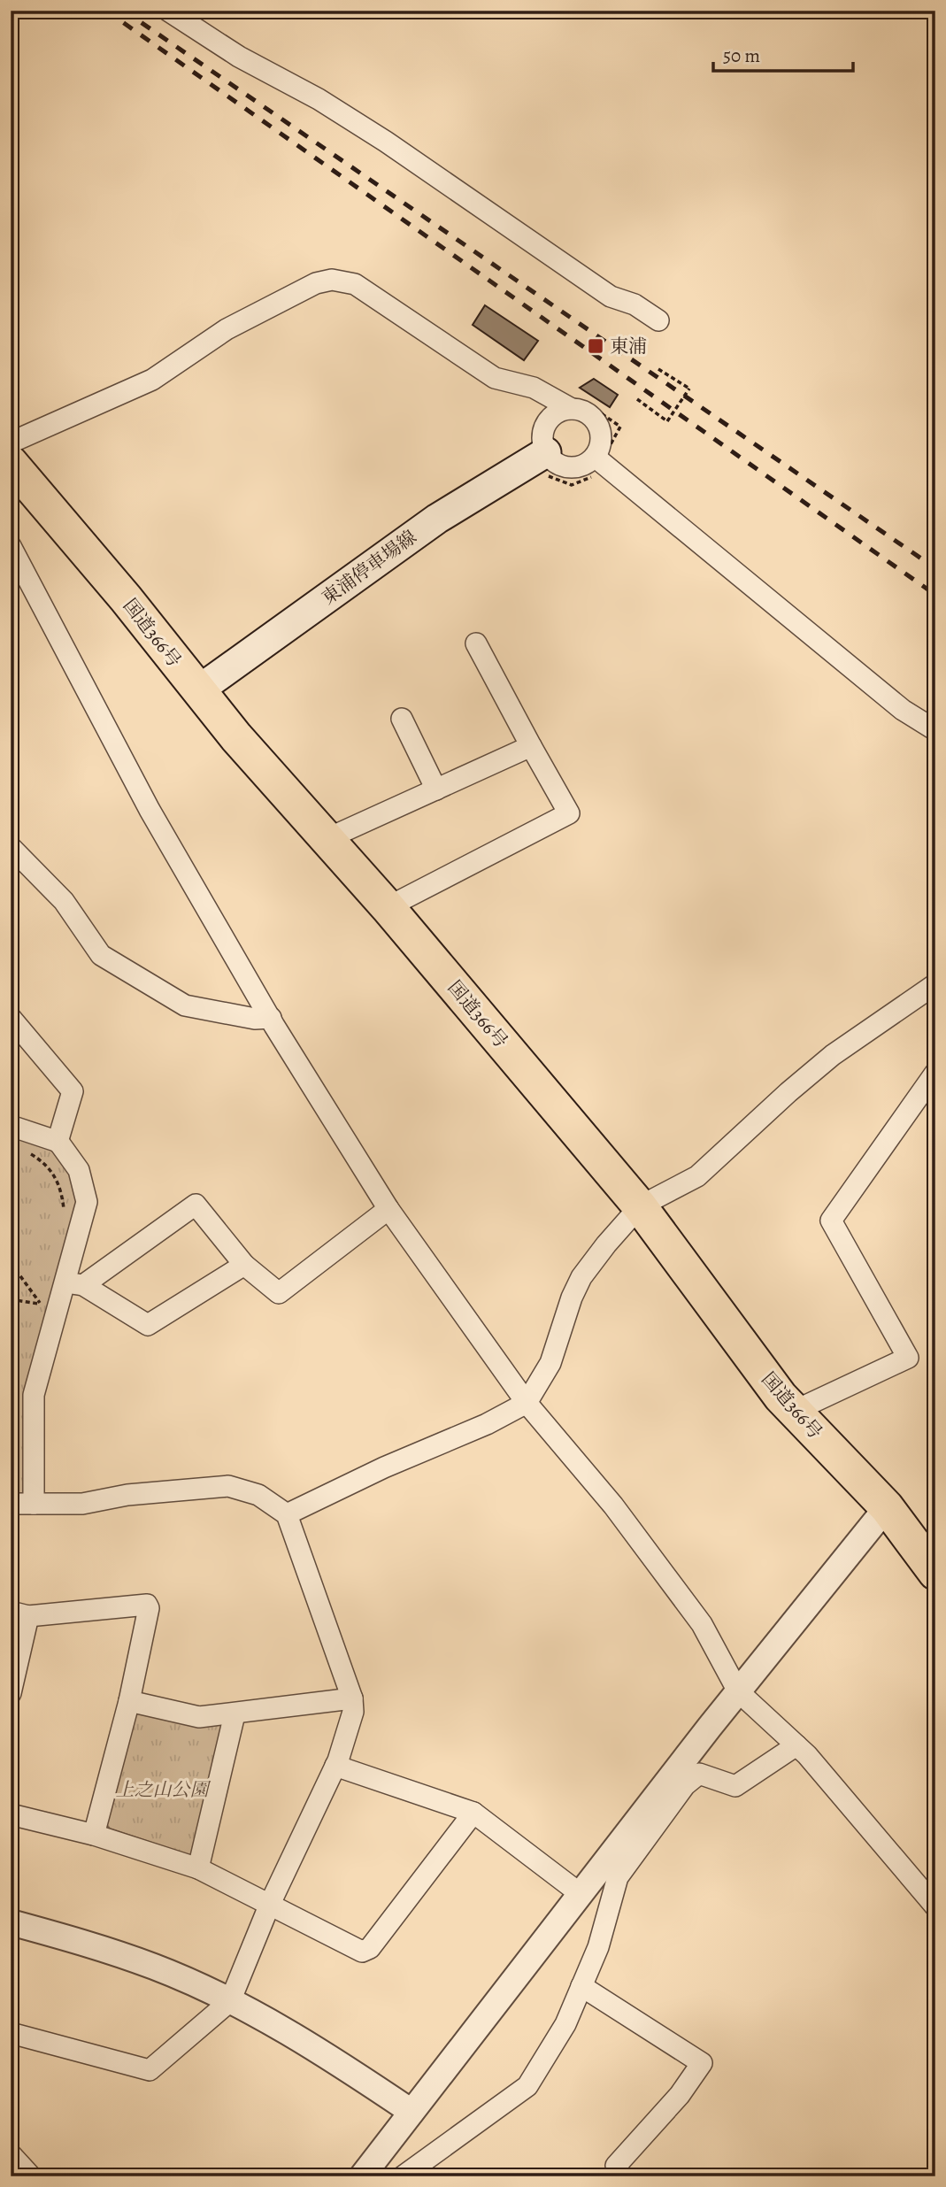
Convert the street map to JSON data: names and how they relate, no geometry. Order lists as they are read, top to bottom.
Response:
{
  "streets": {
    "highway": ["国道366号"],
    "main road": ["東浦停車場線"]
  },
  "crossings": [
    ["東浦停車場線", "国道366号"]
  ],
  "parks": ["上之山公園"],
  "places": {
    "transit": ["東浦"]
  },
  "scale_bar": "50 m"
}
